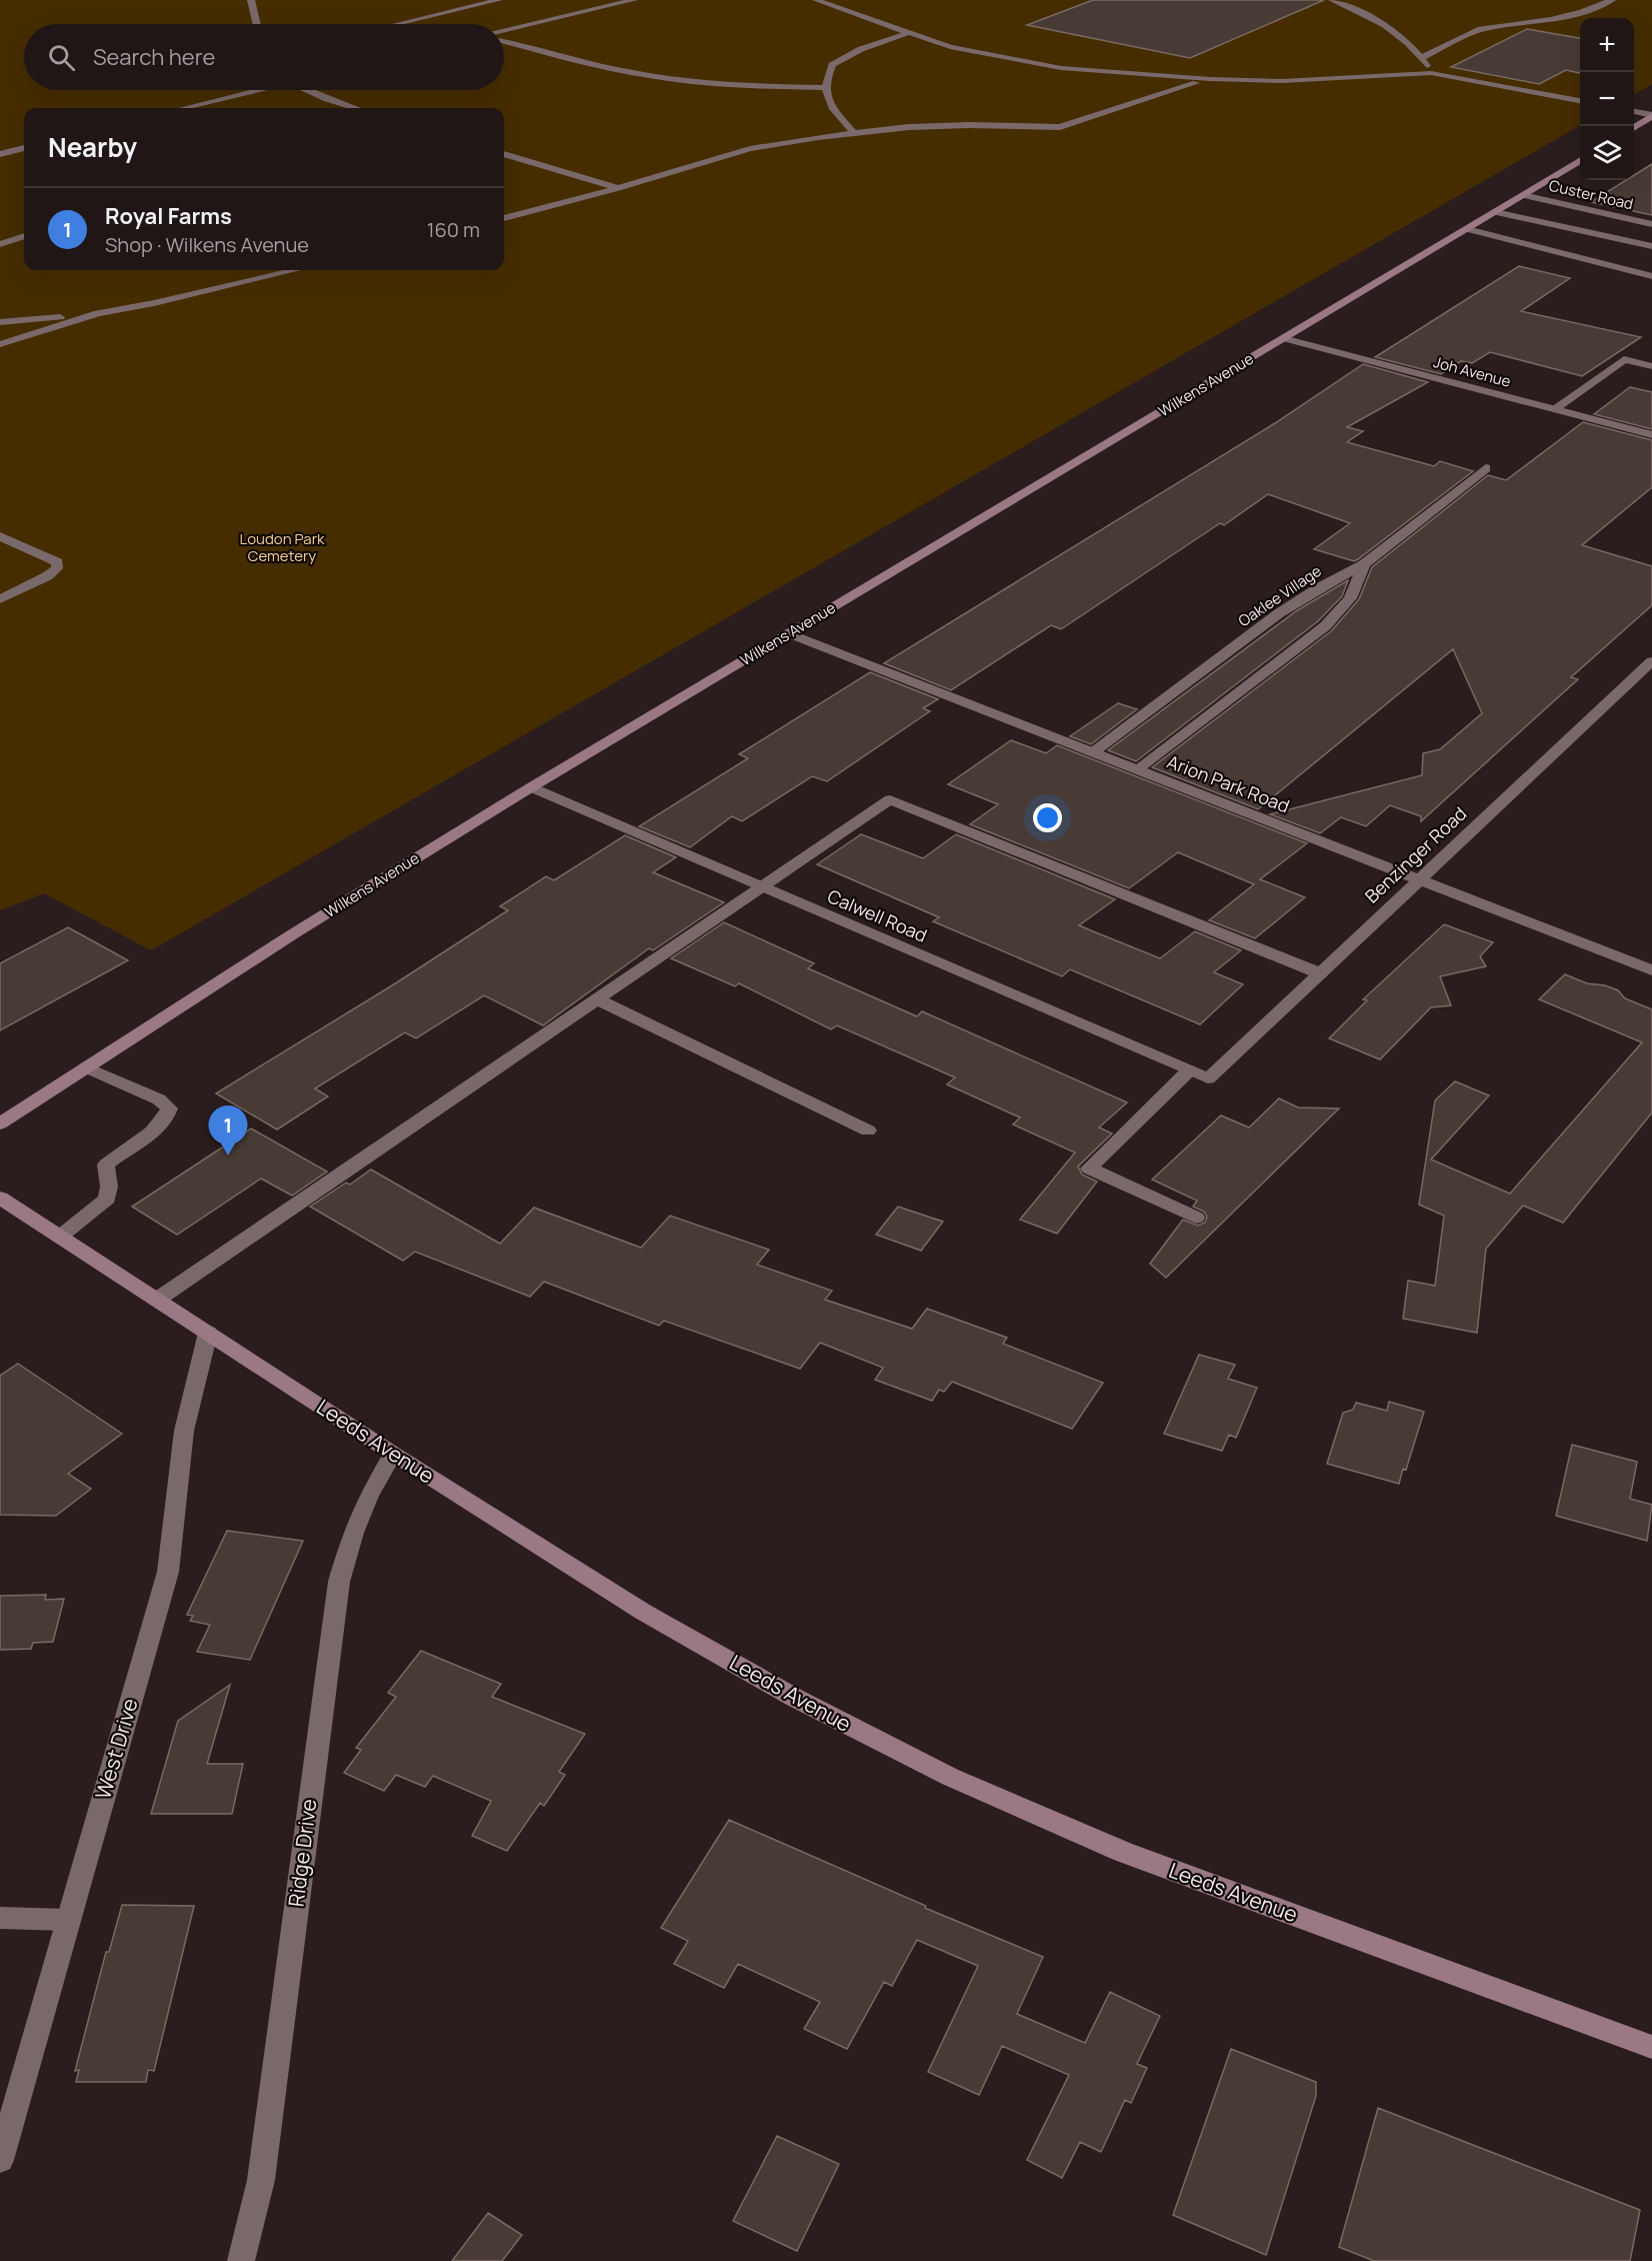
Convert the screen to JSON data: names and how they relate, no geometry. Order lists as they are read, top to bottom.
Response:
{
  "streets": {
    "main road": ["Wilkens Avenue", "Leeds Avenue"],
    "street": [
      "Custer Road",
      "Joh Avenue",
      "Oaklee Village",
      "Arion Park Road",
      "Benzinger Road",
      "Calwell Road",
      "West Drive",
      "Ridge Drive"
    ]
  },
  "crossings": [
    ["Custer Road", "Wilkens Avenue"],
    ["Joh Avenue", "Wilkens Avenue"],
    ["Wilkens Avenue", "Arion Park Road"],
    ["Wilkens Avenue", "Calwell Road"],
    ["Oaklee Village", "Arion Park Road"],
    ["Arion Park Road", "Benzinger Road"],
    ["Benzinger Road", "Calwell Road"],
    ["Leeds Avenue", "West Drive"],
    ["Leeds Avenue", "Ridge Drive"]
  ],
  "parks": ["Loudon Park Cemetery"],
  "page": {
    "map_buttons": ["+", "−"],
    "search": "Search here",
    "heading": "Nearby",
    "list": [
      {
        "mark": "1",
        "name": "Royal Farms",
        "note": "Shop · Wilkens Avenue",
        "value": "160 m"
      }
    ],
    "pins": "1"
  }
}
